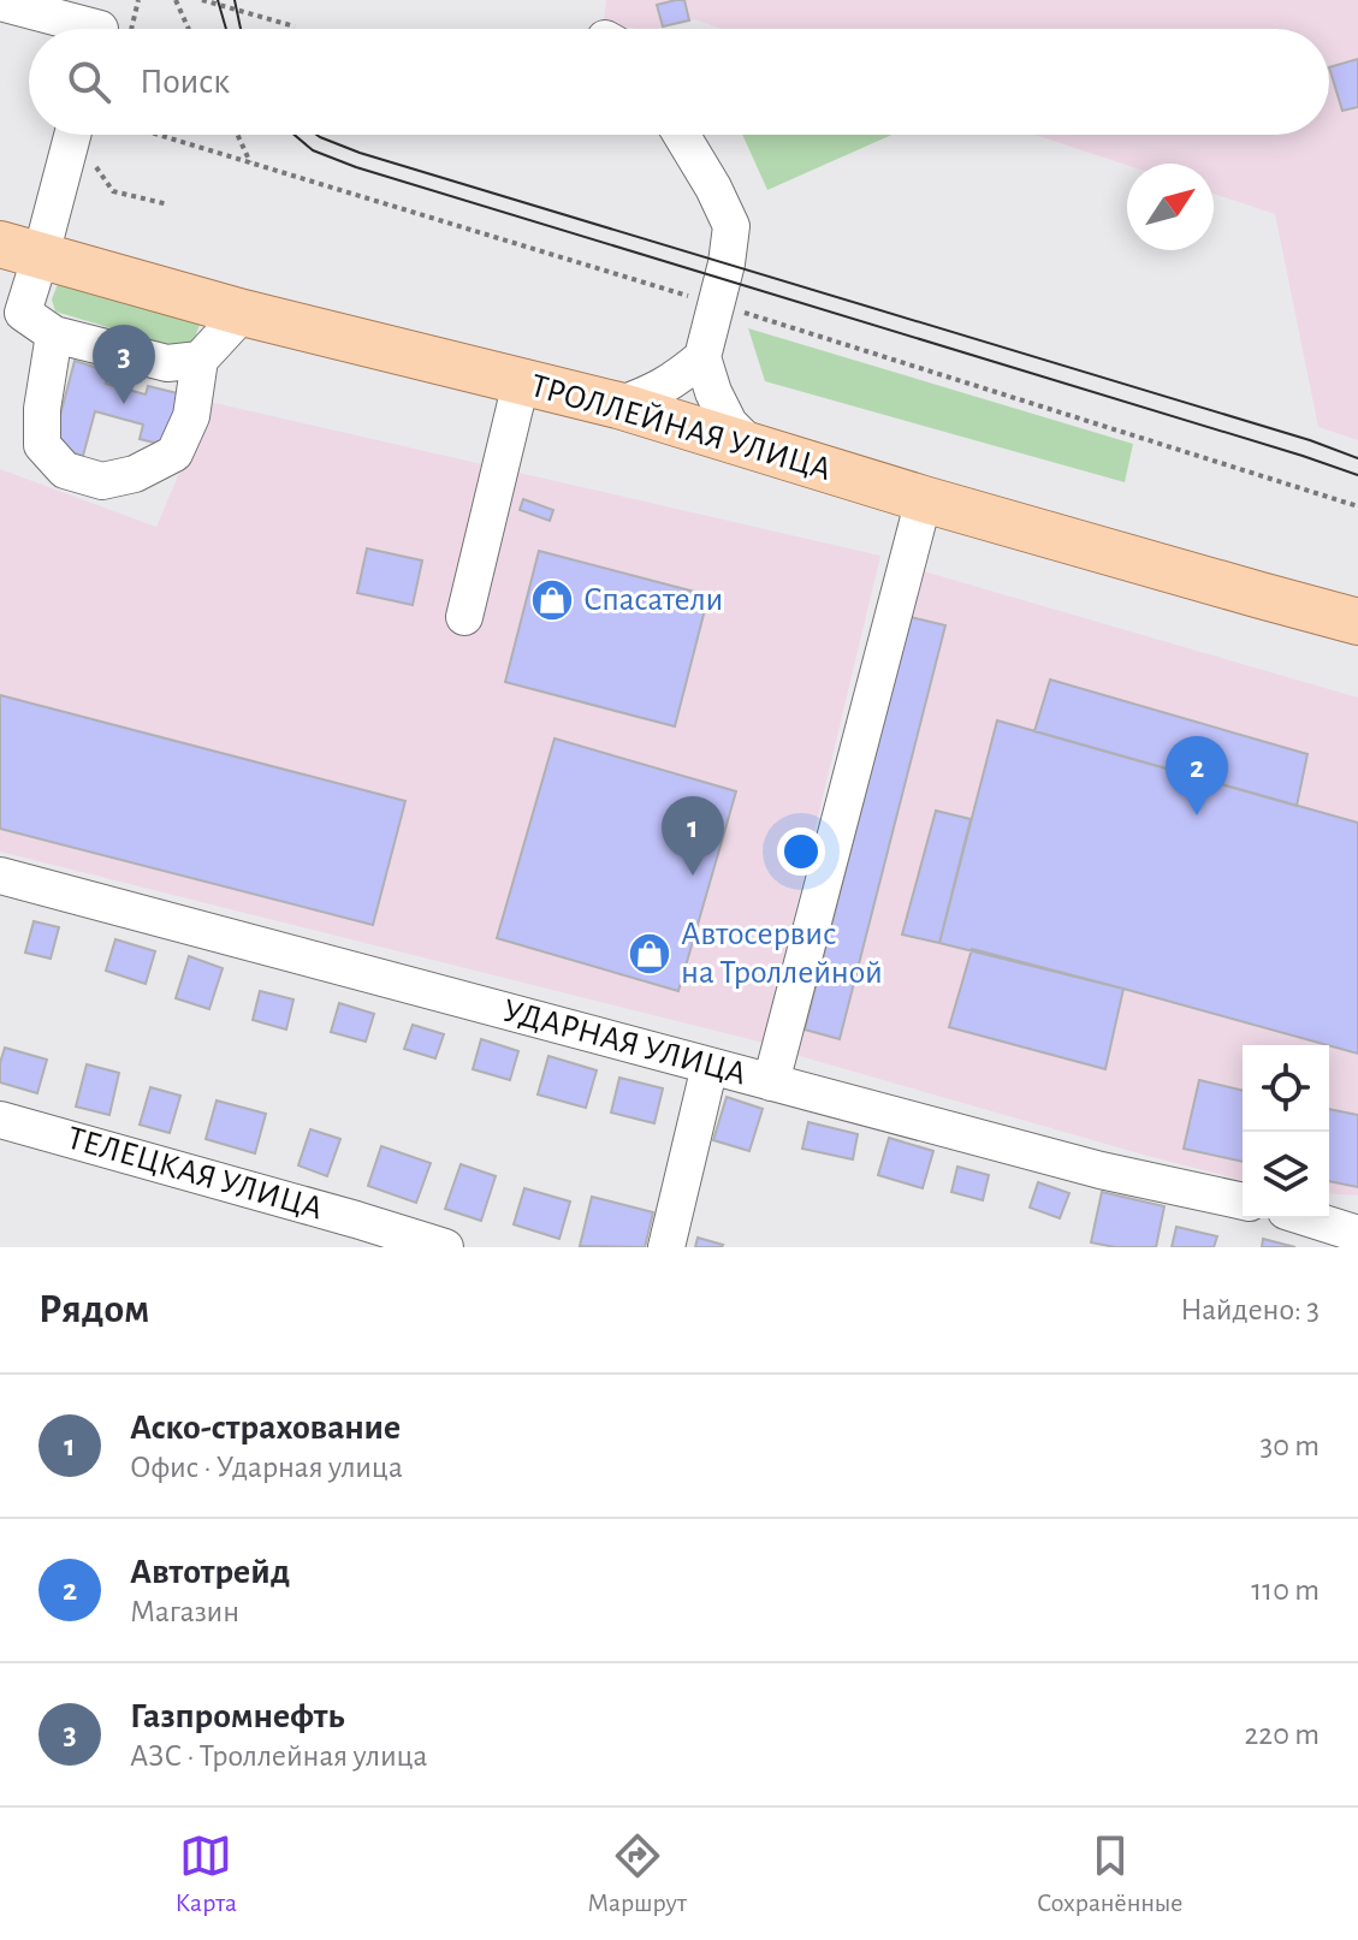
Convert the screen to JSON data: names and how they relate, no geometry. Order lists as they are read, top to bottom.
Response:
{
  "streets": {
    "main road": ["ТРОЛЛЕЙНАЯ УЛИЦА"],
    "street": ["УДАРНАЯ УЛИЦА", "ТЕЛЕЦКАЯ УЛИЦА"]
  },
  "places": {
    "shop": ["Спасатели", "Автосервис на Троллейной"]
  },
  "north": "top right",
  "page": {
    "search": "Поиск",
    "pins": ["3", "2", "1"],
    "heading": ["Рядом", "Найдено: 3"],
    "list": [
      {
        "mark": "1",
        "name": "Аско-страхование",
        "note": "Офис · Ударная улица",
        "value": "30 m"
      },
      {
        "mark": "2",
        "name": "Автотрейд",
        "note": "Магазин",
        "value": "110 m"
      },
      {
        "mark": "3",
        "name": "Газпромнефть",
        "note": "АЗС · Троллейная улица",
        "value": "220 m"
      }
    ],
    "nav": ["Карта", "Маршрут", "Сохранённые"]
  }
}
